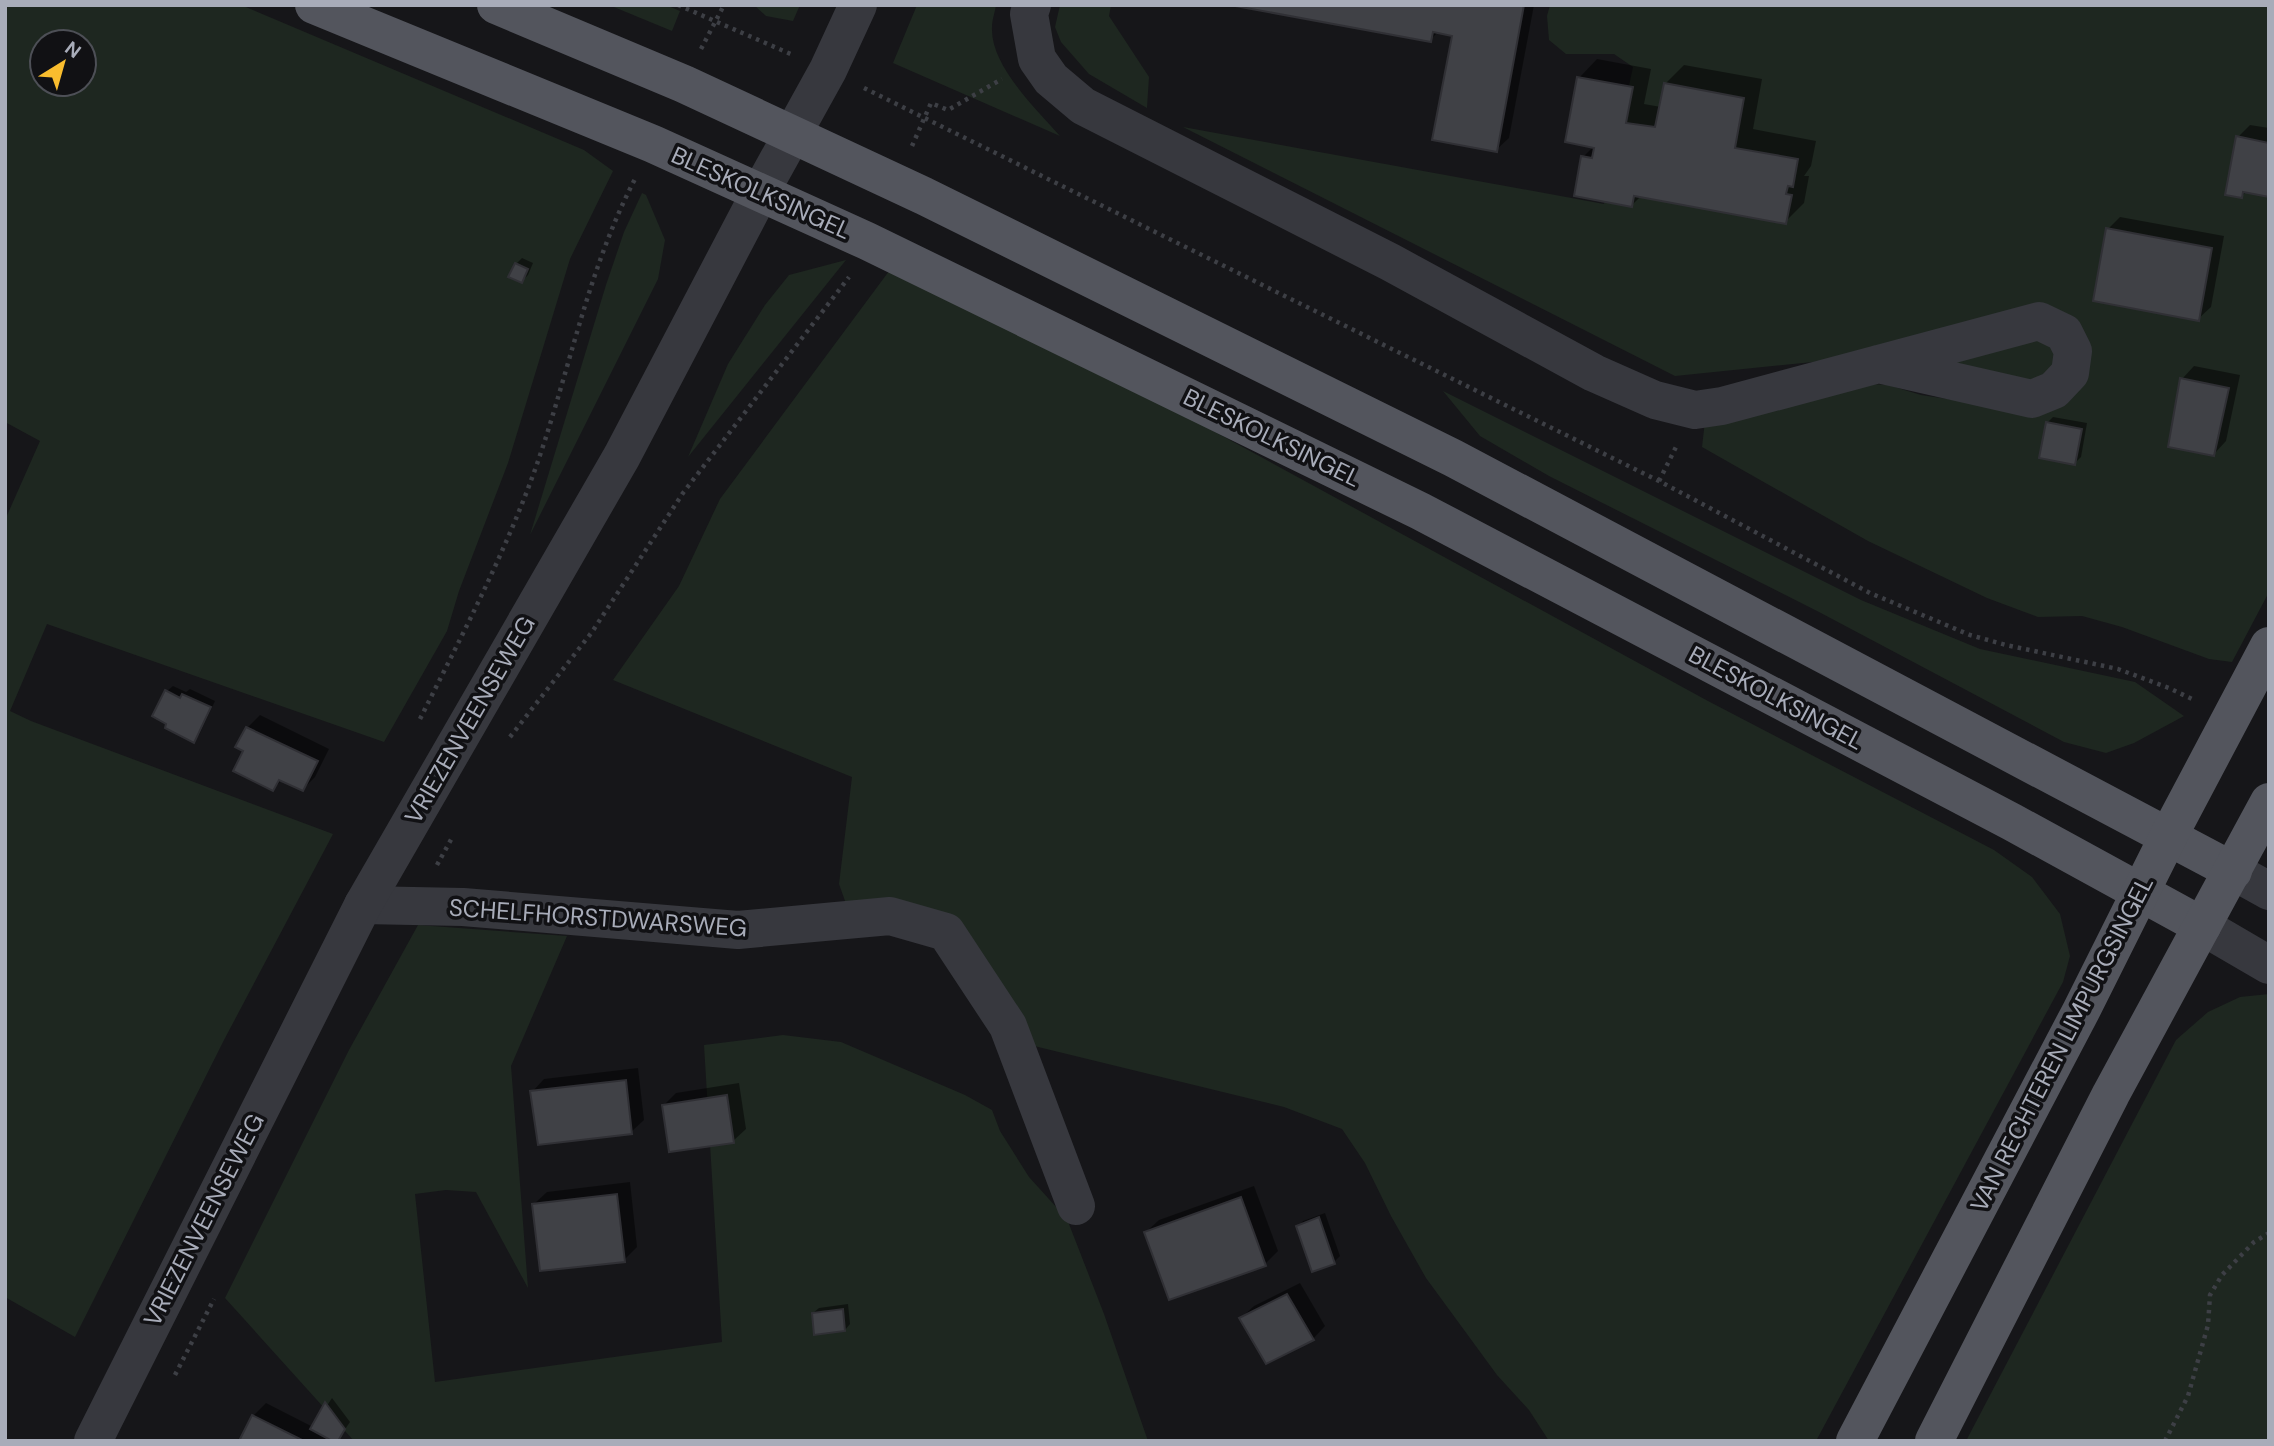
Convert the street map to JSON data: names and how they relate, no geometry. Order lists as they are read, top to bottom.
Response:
{
  "streets": {
    "main road": ["BLESKOLKSINGEL", "VAN RECHTEREN LIMPURGSINGEL"],
    "street": ["VRIEZENVEENSEWEG", "SCHELFHORSTDWARSWEG"]
  },
  "crossings": [
    ["BLESKOLKSINGEL", "VRIEZENVEENSEWEG"],
    ["BLESKOLKSINGEL", "VAN RECHTEREN LIMPURGSINGEL"],
    ["VRIEZENVEENSEWEG", "SCHELFHORSTDWARSWEG"]
  ],
  "north": "top right"
}
